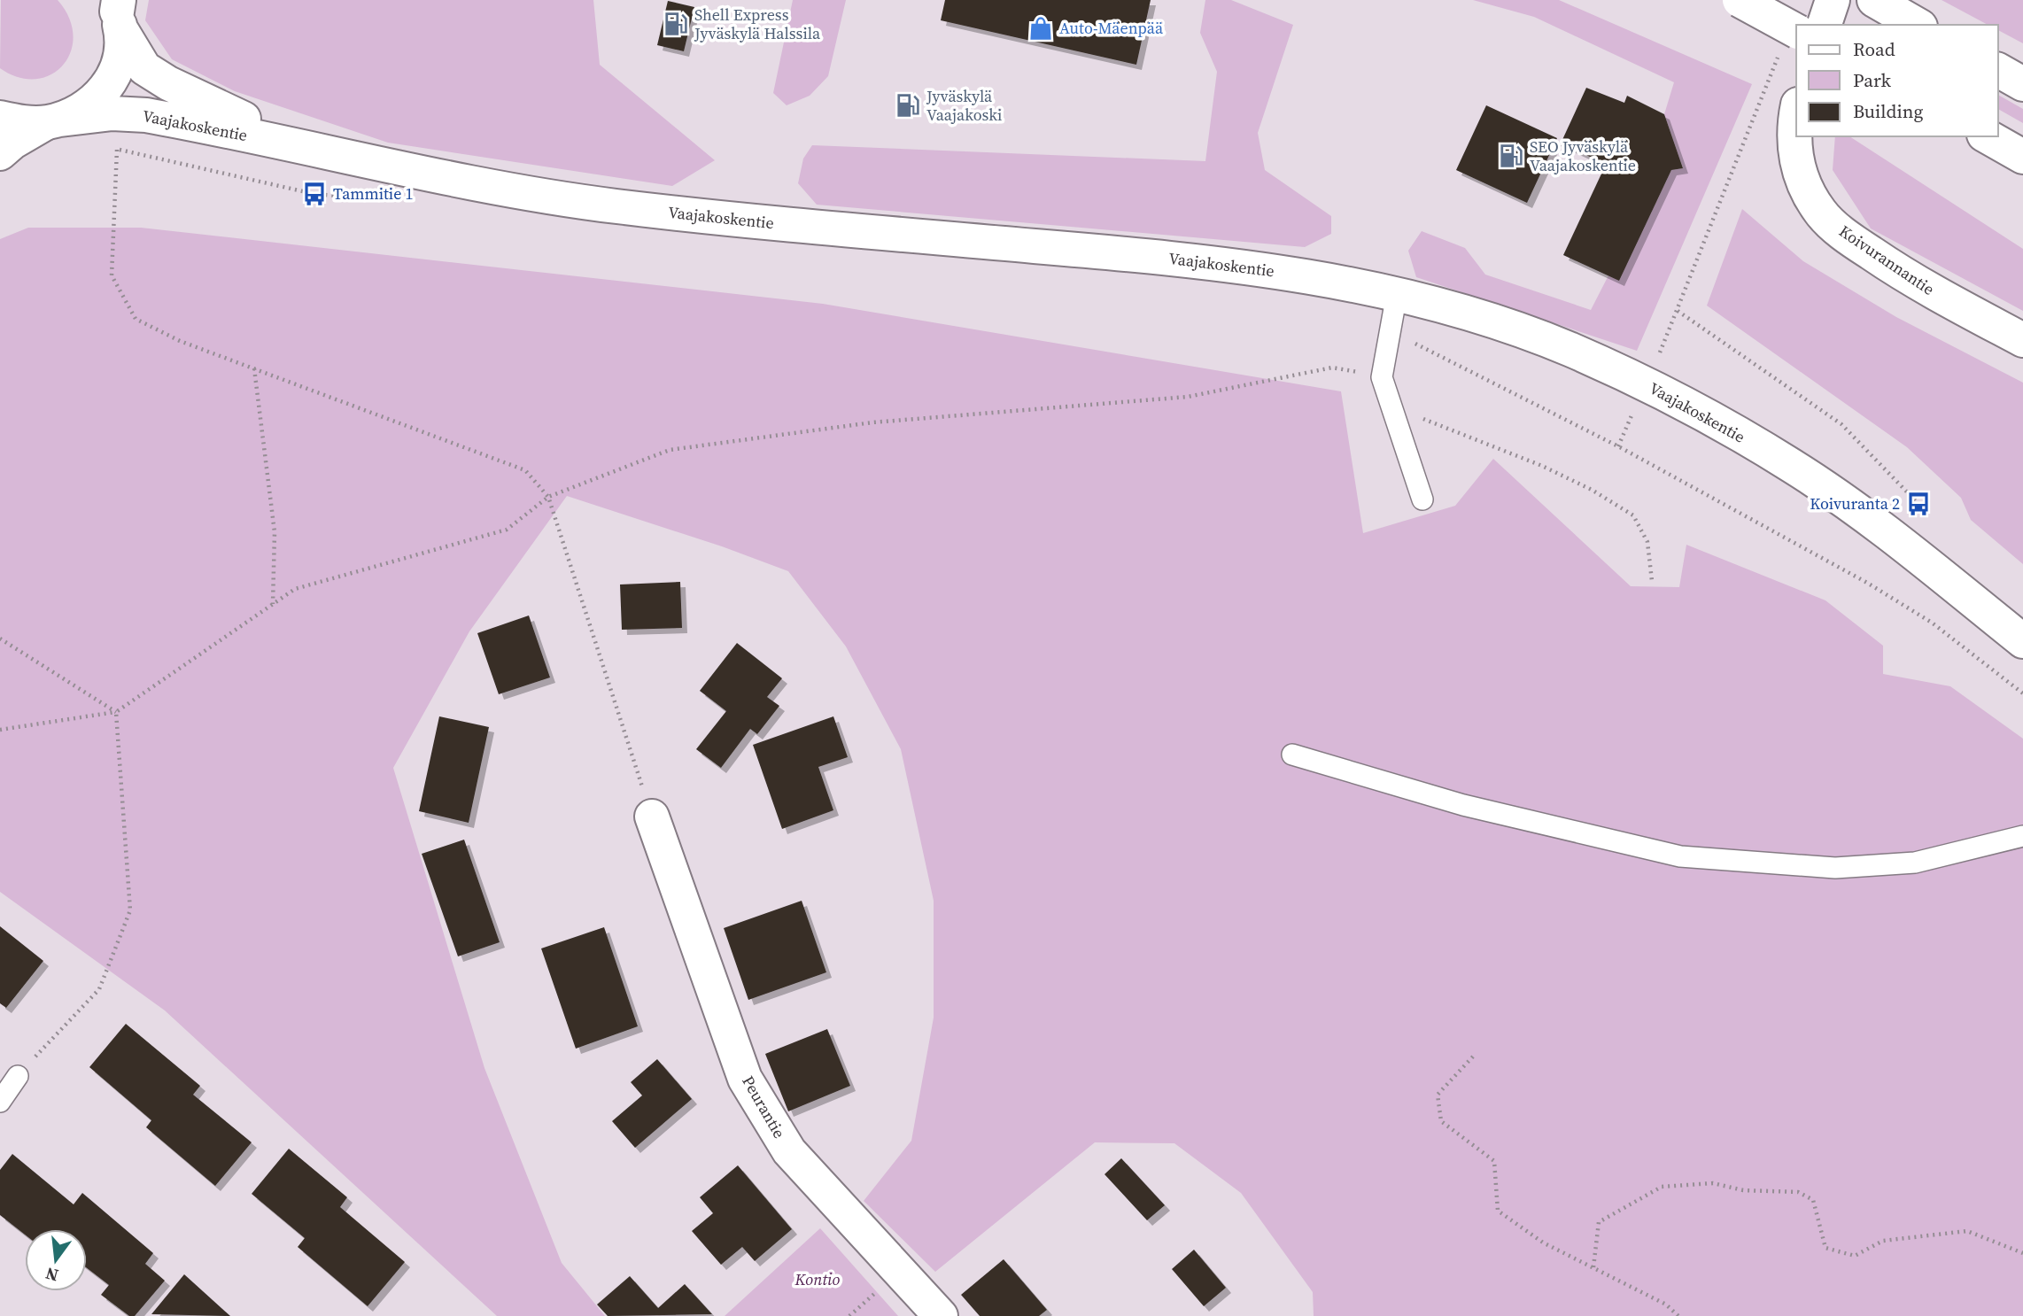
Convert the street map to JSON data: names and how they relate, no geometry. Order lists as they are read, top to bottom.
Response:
{
  "streets": {
    "main road": ["Vaajakoskentie", "Koivurannantie", "Peurantie"]
  },
  "parks": ["Kontio"],
  "places": {
    "fuel station": ["Shell Express Jyväskylä Halssila", "Jyväskylä Vaajakoski", "SEO Jyväskylä Vaajakoskentie"],
    "shop": ["Auto-Mäenpää"],
    "bus stop": ["Tammitie 1", "Koivuranta 2"]
  },
  "legend": ["Road", "Park", "Building"],
  "north": "bottom"
}
